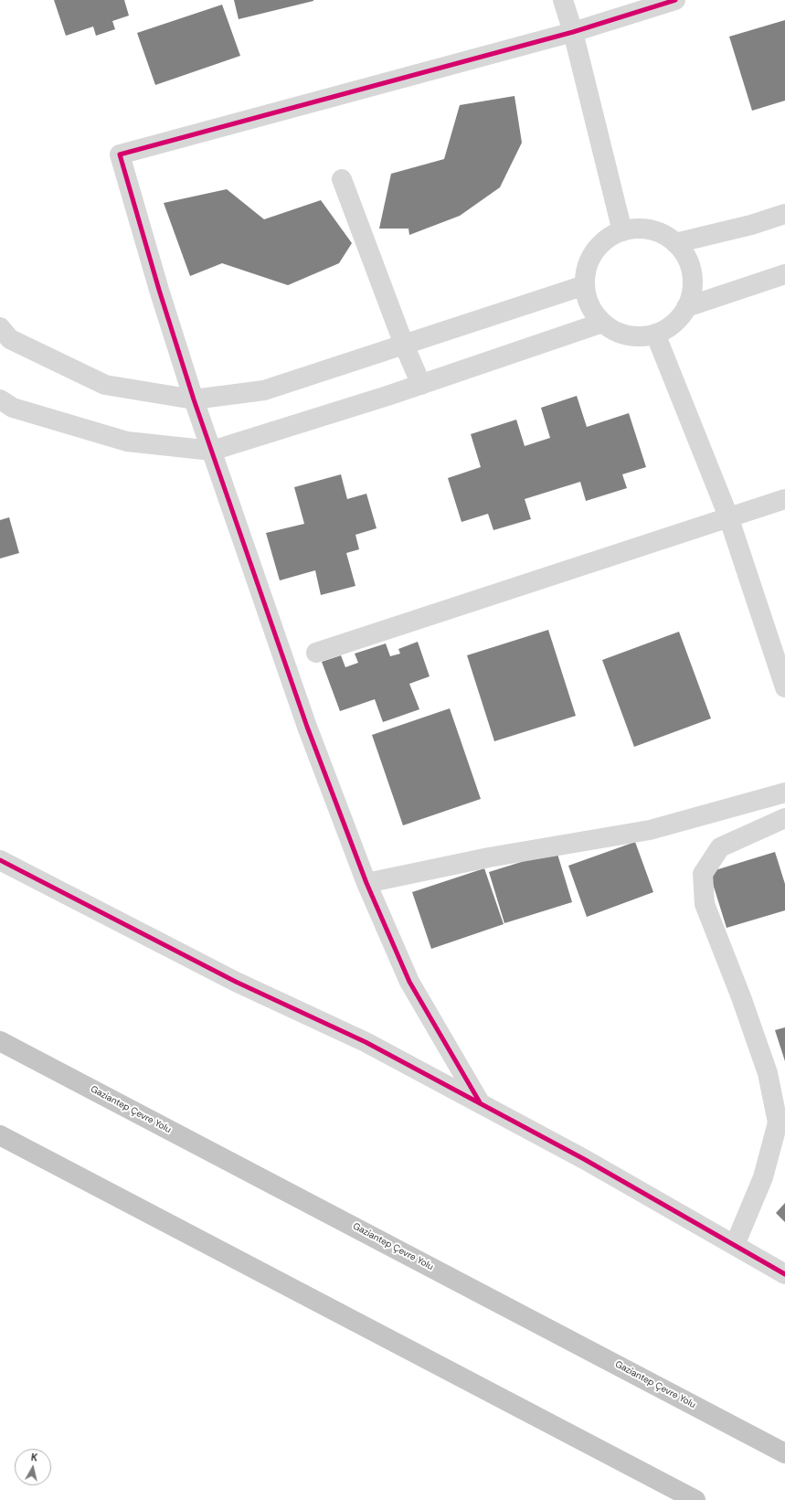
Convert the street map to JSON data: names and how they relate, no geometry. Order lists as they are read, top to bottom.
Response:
{
  "streets": {
    "highway": ["Gaziantep Çevre Yolu"]
  },
  "north": "top"
}
